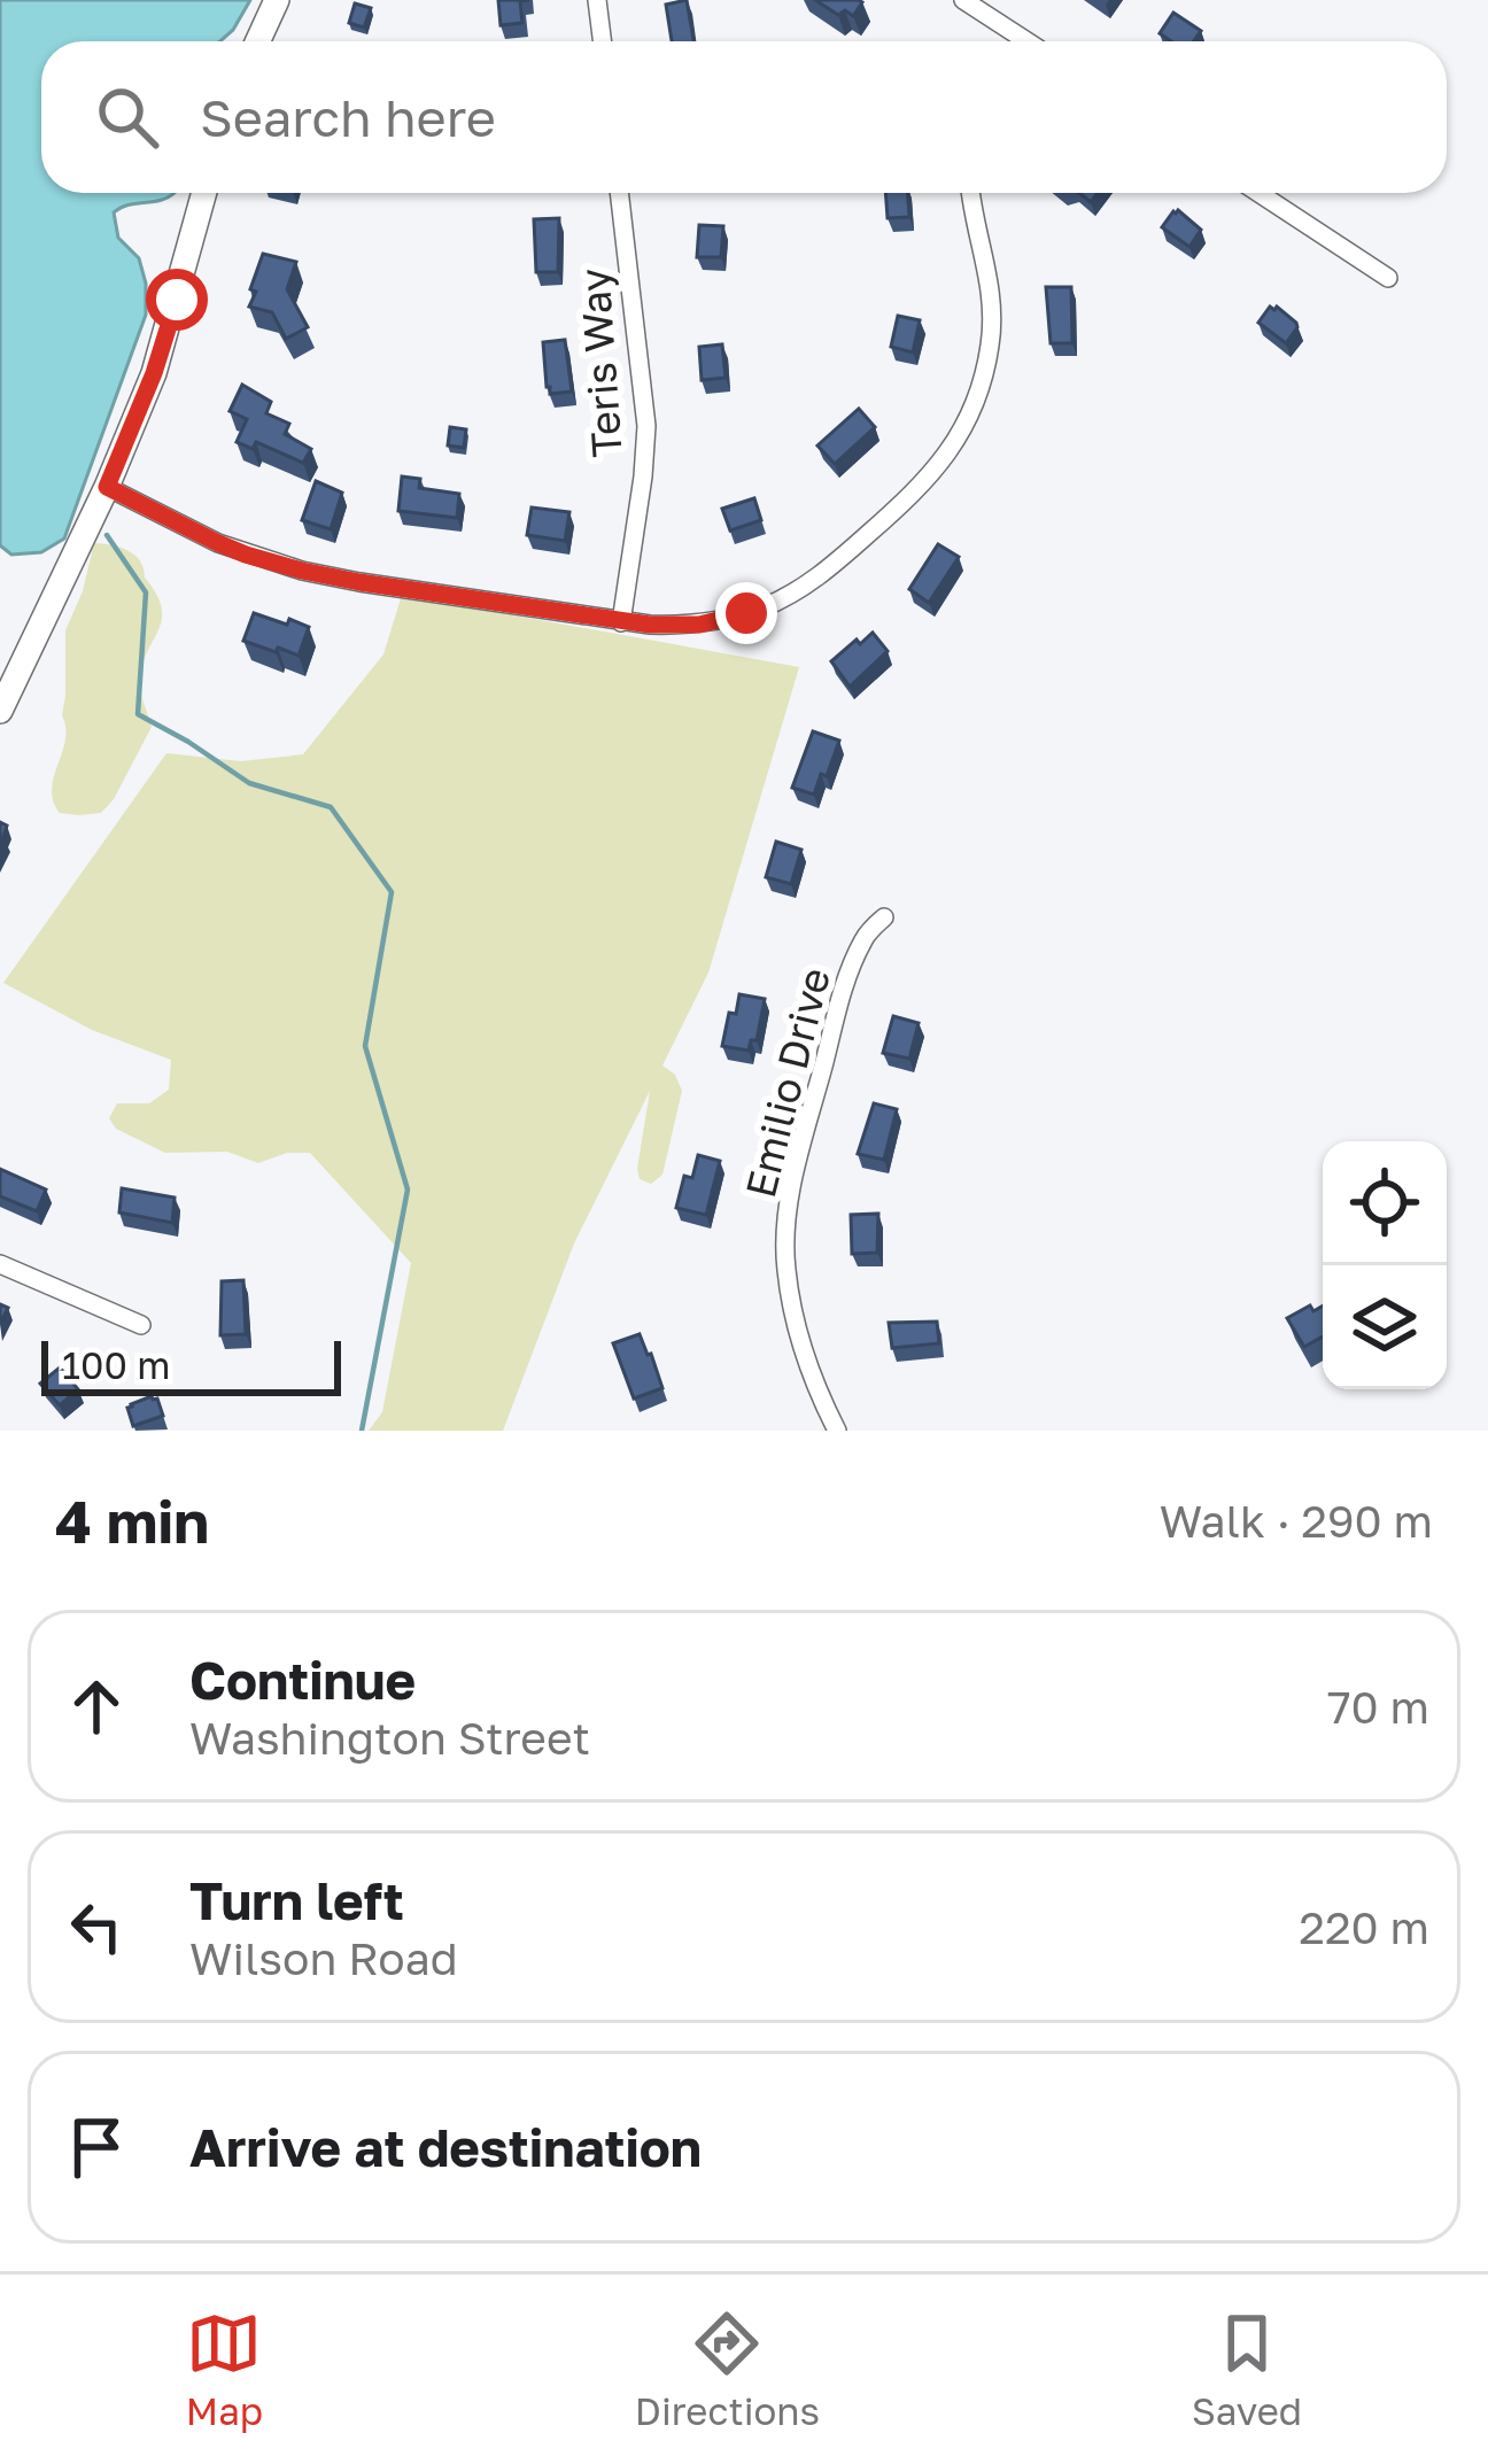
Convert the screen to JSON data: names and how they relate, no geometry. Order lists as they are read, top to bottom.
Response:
{
  "streets": {
    "street": ["Teris Way", "Emilio Drive"]
  },
  "scale_bar": "100 m",
  "page": {
    "search": "Search here",
    "scale": "100 m",
    "heading": ["4 min", "Walk · 290 m"],
    "list": [
      ["Continue", "Washington Street", "70 m"],
      ["Turn left", "Wilson Road", "220 m"],
      "Arrive at destination"
    ],
    "nav": ["Map", "Directions", "Saved"]
  }
}
